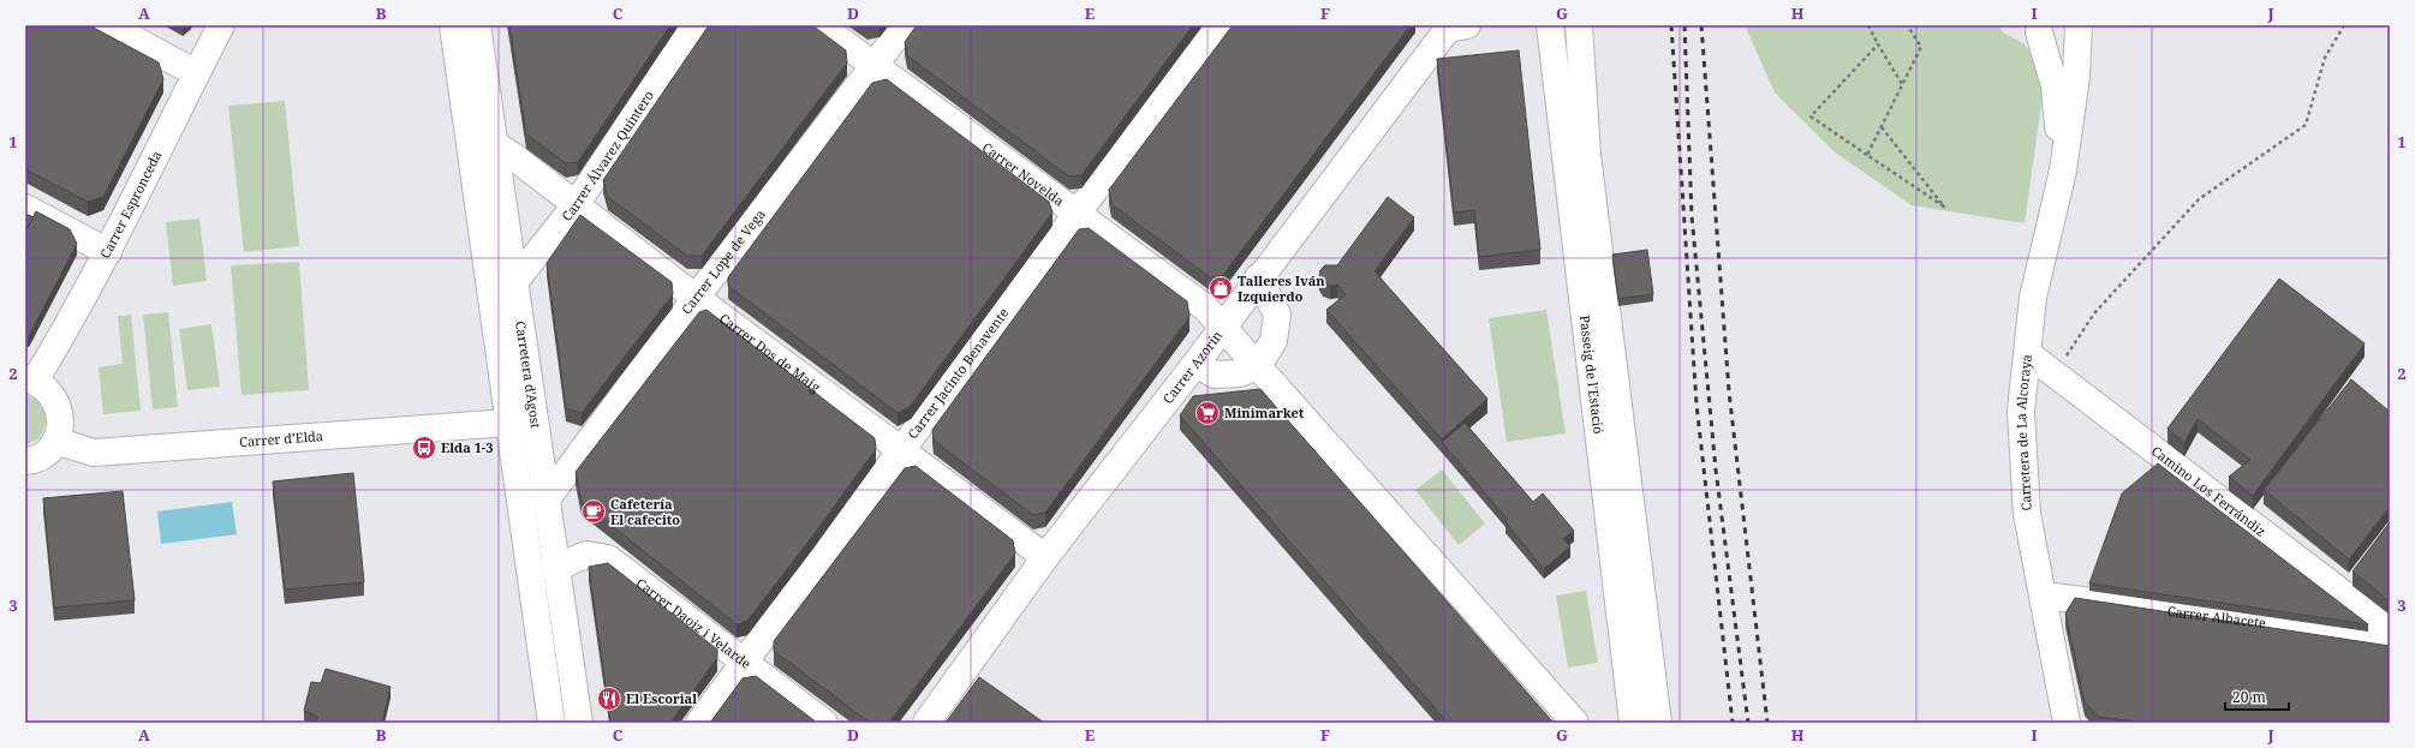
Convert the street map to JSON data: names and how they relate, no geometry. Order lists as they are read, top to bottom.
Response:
{
  "streets": {
    "street": [
      "Carrer Álvarez Quintero",
      "Carrer Novelda",
      "Carrer Espronceda",
      "Carrer Lope de Vega",
      "Carrer Dos de Maig",
      "Carrer Azorín",
      "Carrer Jacinto Benavente",
      "Carretera d'Agost",
      "Passeig de l'Estació",
      "Carretera de La Alcoraya",
      "Carrer d’Elda",
      "Camino Los Ferrándiz",
      "Carrer Albacete",
      "Carrer Daoiz i Velarde"
    ]
  },
  "crossings": [
    ["Carrer Álvarez Quintero", "Carrer Dos de Maig"],
    ["Carrer Álvarez Quintero", "Carretera d'Agost"],
    ["Carrer Novelda", "Carrer Lope de Vega"],
    ["Carrer Novelda", "Carrer Azorín"],
    ["Carrer Novelda", "Carrer Jacinto Benavente"],
    ["Carrer Lope de Vega", "Carrer Dos de Maig"],
    ["Carrer Lope de Vega", "Carretera d'Agost"],
    ["Carrer Dos de Maig", "Carrer Azorín"],
    ["Carrer Dos de Maig", "Carrer Jacinto Benavente"],
    ["Carrer Dos de Maig", "Carretera d'Agost"],
    ["Carrer Jacinto Benavente", "Carrer Daoiz i Velarde"],
    ["Carretera d'Agost", "Carrer d’Elda"],
    ["Carretera d'Agost", "Carrer Daoiz i Velarde"],
    ["Carretera de La Alcoraya", "Camino Los Ferrándiz"],
    ["Carretera de La Alcoraya", "Carrer Albacete"]
  ],
  "places": {
    "shop": ["Talleres Iván Izquierdo"],
    "supermarket": ["Minimarket"],
    "bus stop": ["Elda 1-3"],
    "cafe": ["Cafetería El cafecito"],
    "restaurant": ["El Escorial"]
  },
  "scale_bar": "20 m",
  "grid": {
    "columns": [
      "A",
      "B",
      "C",
      "D",
      "E",
      "F",
      "G",
      "H",
      "I",
      "J"
    ],
    "rows": ["1", "2", "3"]
  }
}
